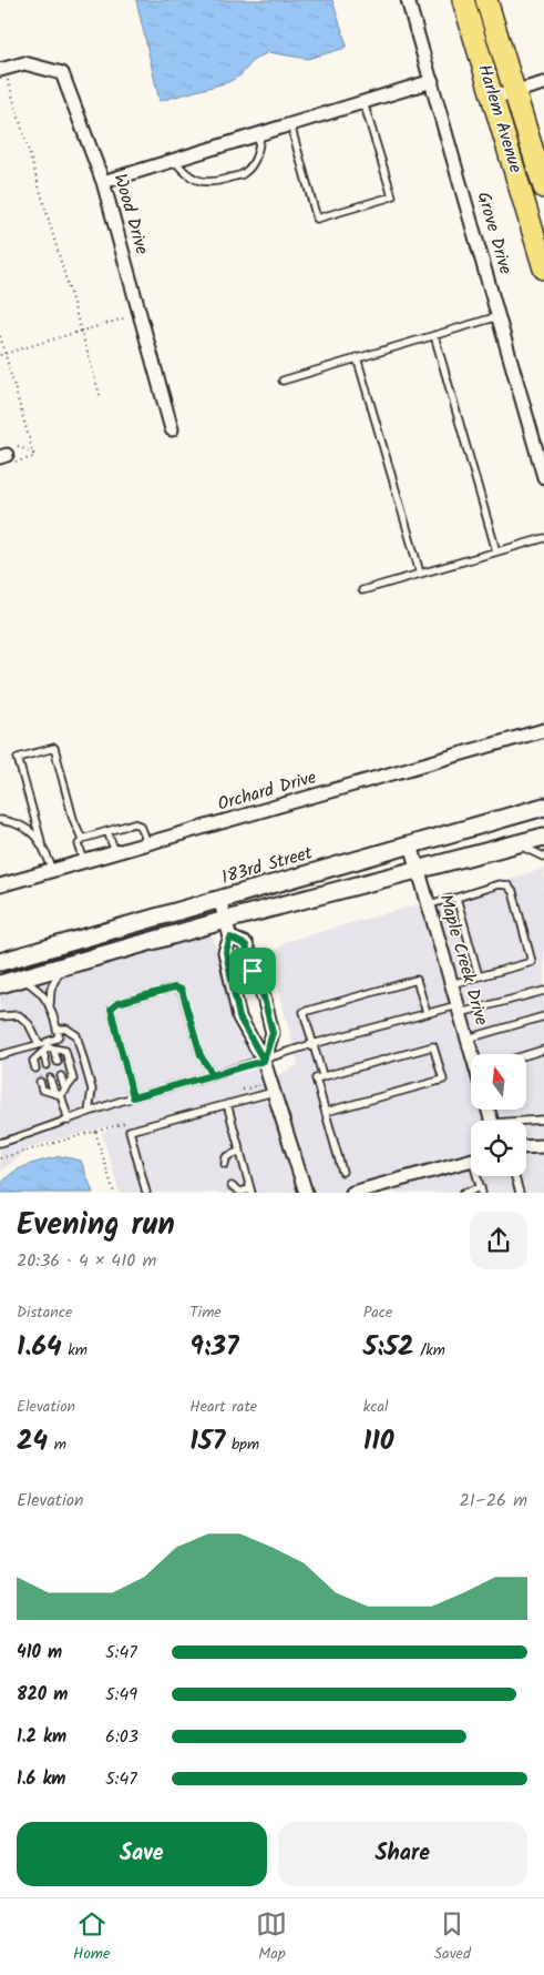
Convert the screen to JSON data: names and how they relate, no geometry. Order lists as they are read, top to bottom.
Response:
{
  "streets": {
    "main road": ["Harlem Avenue"],
    "street": [
      "Wood Drive",
      "Grove Drive",
      "Orchard Drive",
      "183rd Street",
      "Maple Creek Drive"
    ]
  },
  "crossings": [
    ["183rd Street", "Maple Creek Drive"]
  ],
  "north": "top",
  "page": {
    "heading": ["Evening run", "20:36 · 4 × 410 m"],
    "stats": [
      ["Distance", "1.64 km"],
      ["Time", "9:37"],
      ["Pace", "5:52 /km"],
      ["Elevation", "24 m"],
      ["Heart rate", "157 bpm"],
      ["kcal", "110"]
    ],
    "chart": ["Elevation", "21–26 m"],
    "list": [
      {
        "name": "410 m",
        "note": "5:47"
      },
      {
        "name": "820 m",
        "note": "5:49"
      },
      {
        "name": "1.2 km",
        "note": "6:03"
      },
      {
        "name": "1.6 km",
        "note": "5:47"
      }
    ],
    "buttons": ["Save", "Share"],
    "tabs": ["Home", "Map", "Saved"]
  }
}
